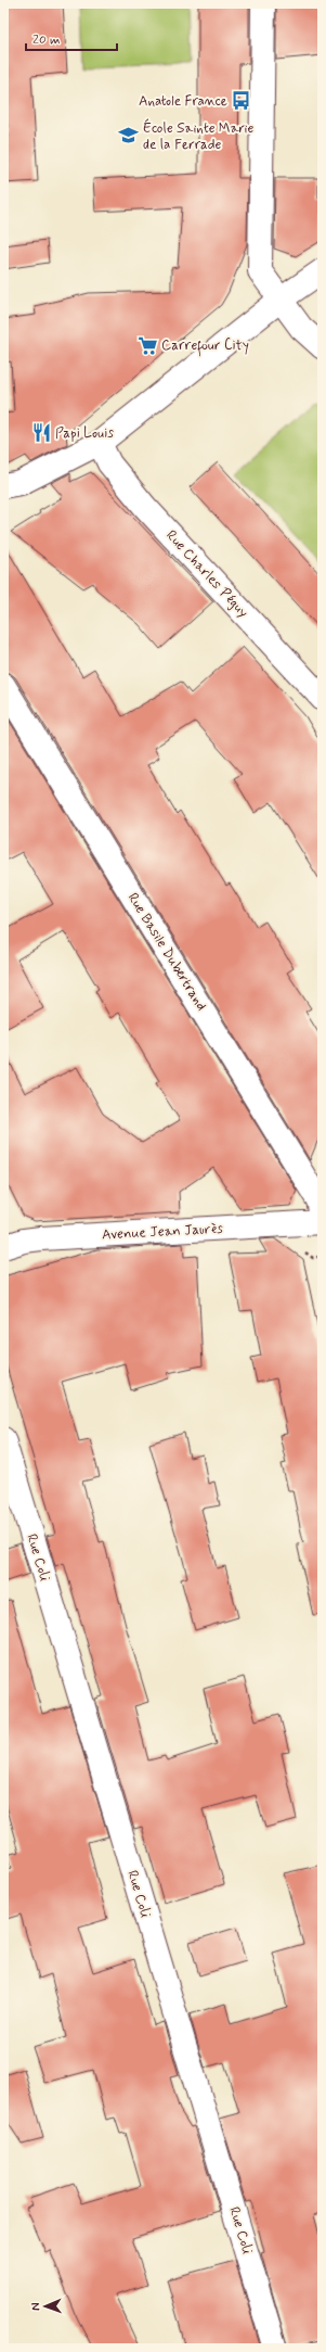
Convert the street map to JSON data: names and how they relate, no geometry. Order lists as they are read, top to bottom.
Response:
{
  "streets": {
    "street": [
      "Rue Charles Péguy",
      "Rue Basile Dubertrand",
      "Avenue Jean Jaurès",
      "Rue Coli"
    ]
  },
  "crossings": [
    ["Rue Basile Dubertrand", "Avenue Jean Jaurès"]
  ],
  "places": {
    "bus stop": ["Anatole France"],
    "school or university": ["École Sainte Marie de la Ferrade"],
    "supermarket": ["Carrefour City"],
    "restaurant": ["Papi Louis"]
  },
  "scale_bar": "20 m",
  "north": "left"
}
